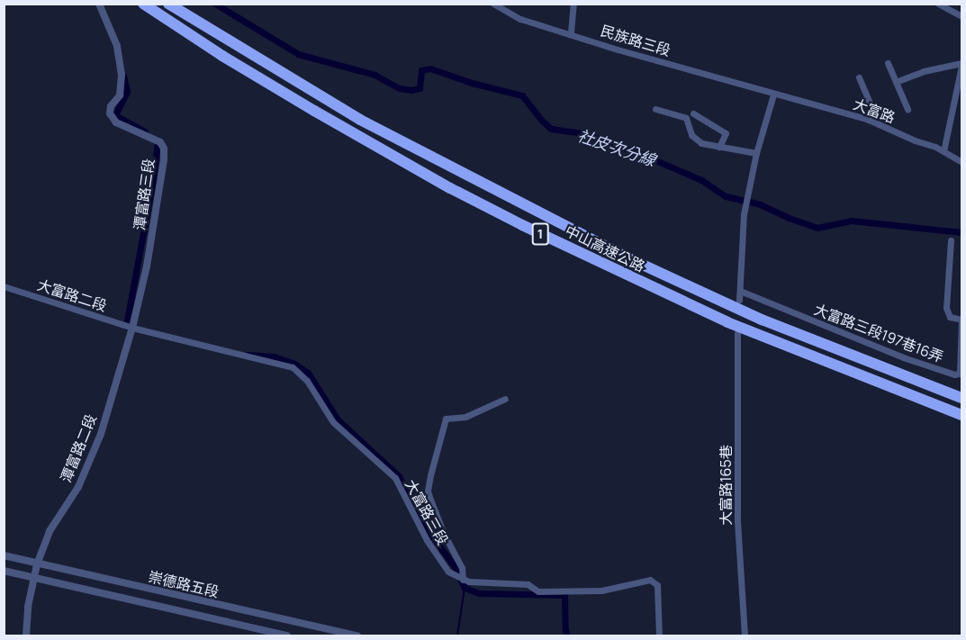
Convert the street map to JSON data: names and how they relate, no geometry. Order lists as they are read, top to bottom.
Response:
{
  "streets": {
    "highway": ["1", "中山高速公路"],
    "street": [
      "民族路三段",
      "大富路",
      "潭富路三段",
      "大富路二段",
      "大富路三段197巷16弄",
      "潭富路二段",
      "大富路165巷",
      "大富路三段",
      "崇德路五段"
    ]
  },
  "crossings": [
    ["民族路三段", "大富路"],
    ["潭富路三段", "大富路二段"],
    ["潭富路三段", "潭富路二段"],
    ["潭富路三段", "大富路三段"],
    ["大富路二段", "潭富路二段"],
    ["大富路二段", "大富路三段"],
    ["潭富路二段", "大富路三段"],
    ["潭富路二段", "崇德路五段"]
  ],
  "water": ["社皮次分線"]
}
